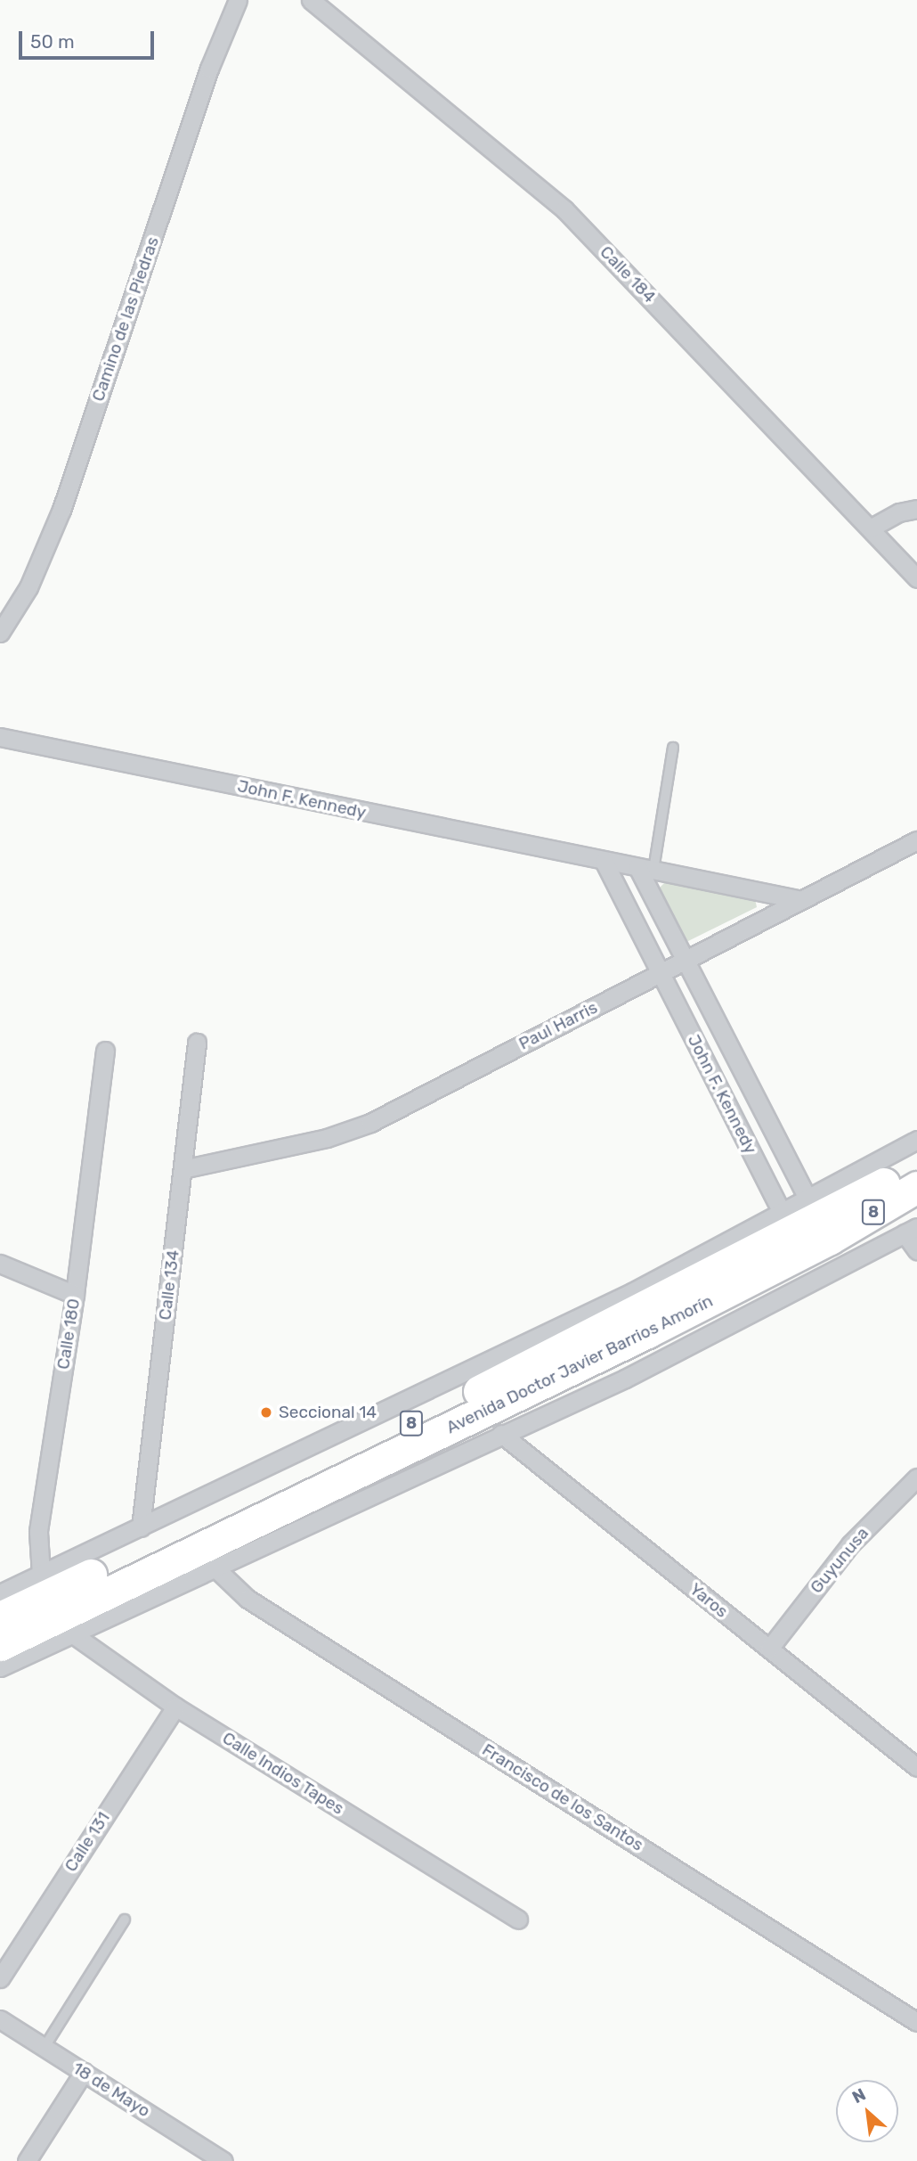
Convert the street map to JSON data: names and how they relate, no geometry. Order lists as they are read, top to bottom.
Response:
{
  "streets": {
    "highway": ["8", "Avenida Doctor Javier Barrios Amorín"],
    "street": [
      "Calle 184",
      "Camino de las Piedras",
      "John F. Kennedy",
      "Paul Harris",
      "Calle 134",
      "Calle 180",
      "Guyunusa",
      "Yaros",
      "Calle Indios Tapes",
      "Francisco de los Santos",
      "Calle 131",
      "18 de Mayo"
    ]
  },
  "crossings": [
    ["John F. Kennedy", "Paul Harris"],
    ["John F. Kennedy", "Avenida Doctor Javier Barrios Amorín"],
    ["Paul Harris", "Calle 134"],
    ["Calle 134", "Avenida Doctor Javier Barrios Amorín"],
    ["Calle 180", "Avenida Doctor Javier Barrios Amorín"],
    ["Calle 180", "Calle Indios Tapes"],
    ["Avenida Doctor Javier Barrios Amorín", "Yaros"],
    ["Avenida Doctor Javier Barrios Amorín", "Calle Indios Tapes"],
    ["Avenida Doctor Javier Barrios Amorín", "Francisco de los Santos"],
    ["Guyunusa", "Yaros"],
    ["Calle Indios Tapes", "Calle 131"]
  ],
  "places": ["Seccional 14"],
  "scale_bar": "50 m",
  "north": "top left"
}
